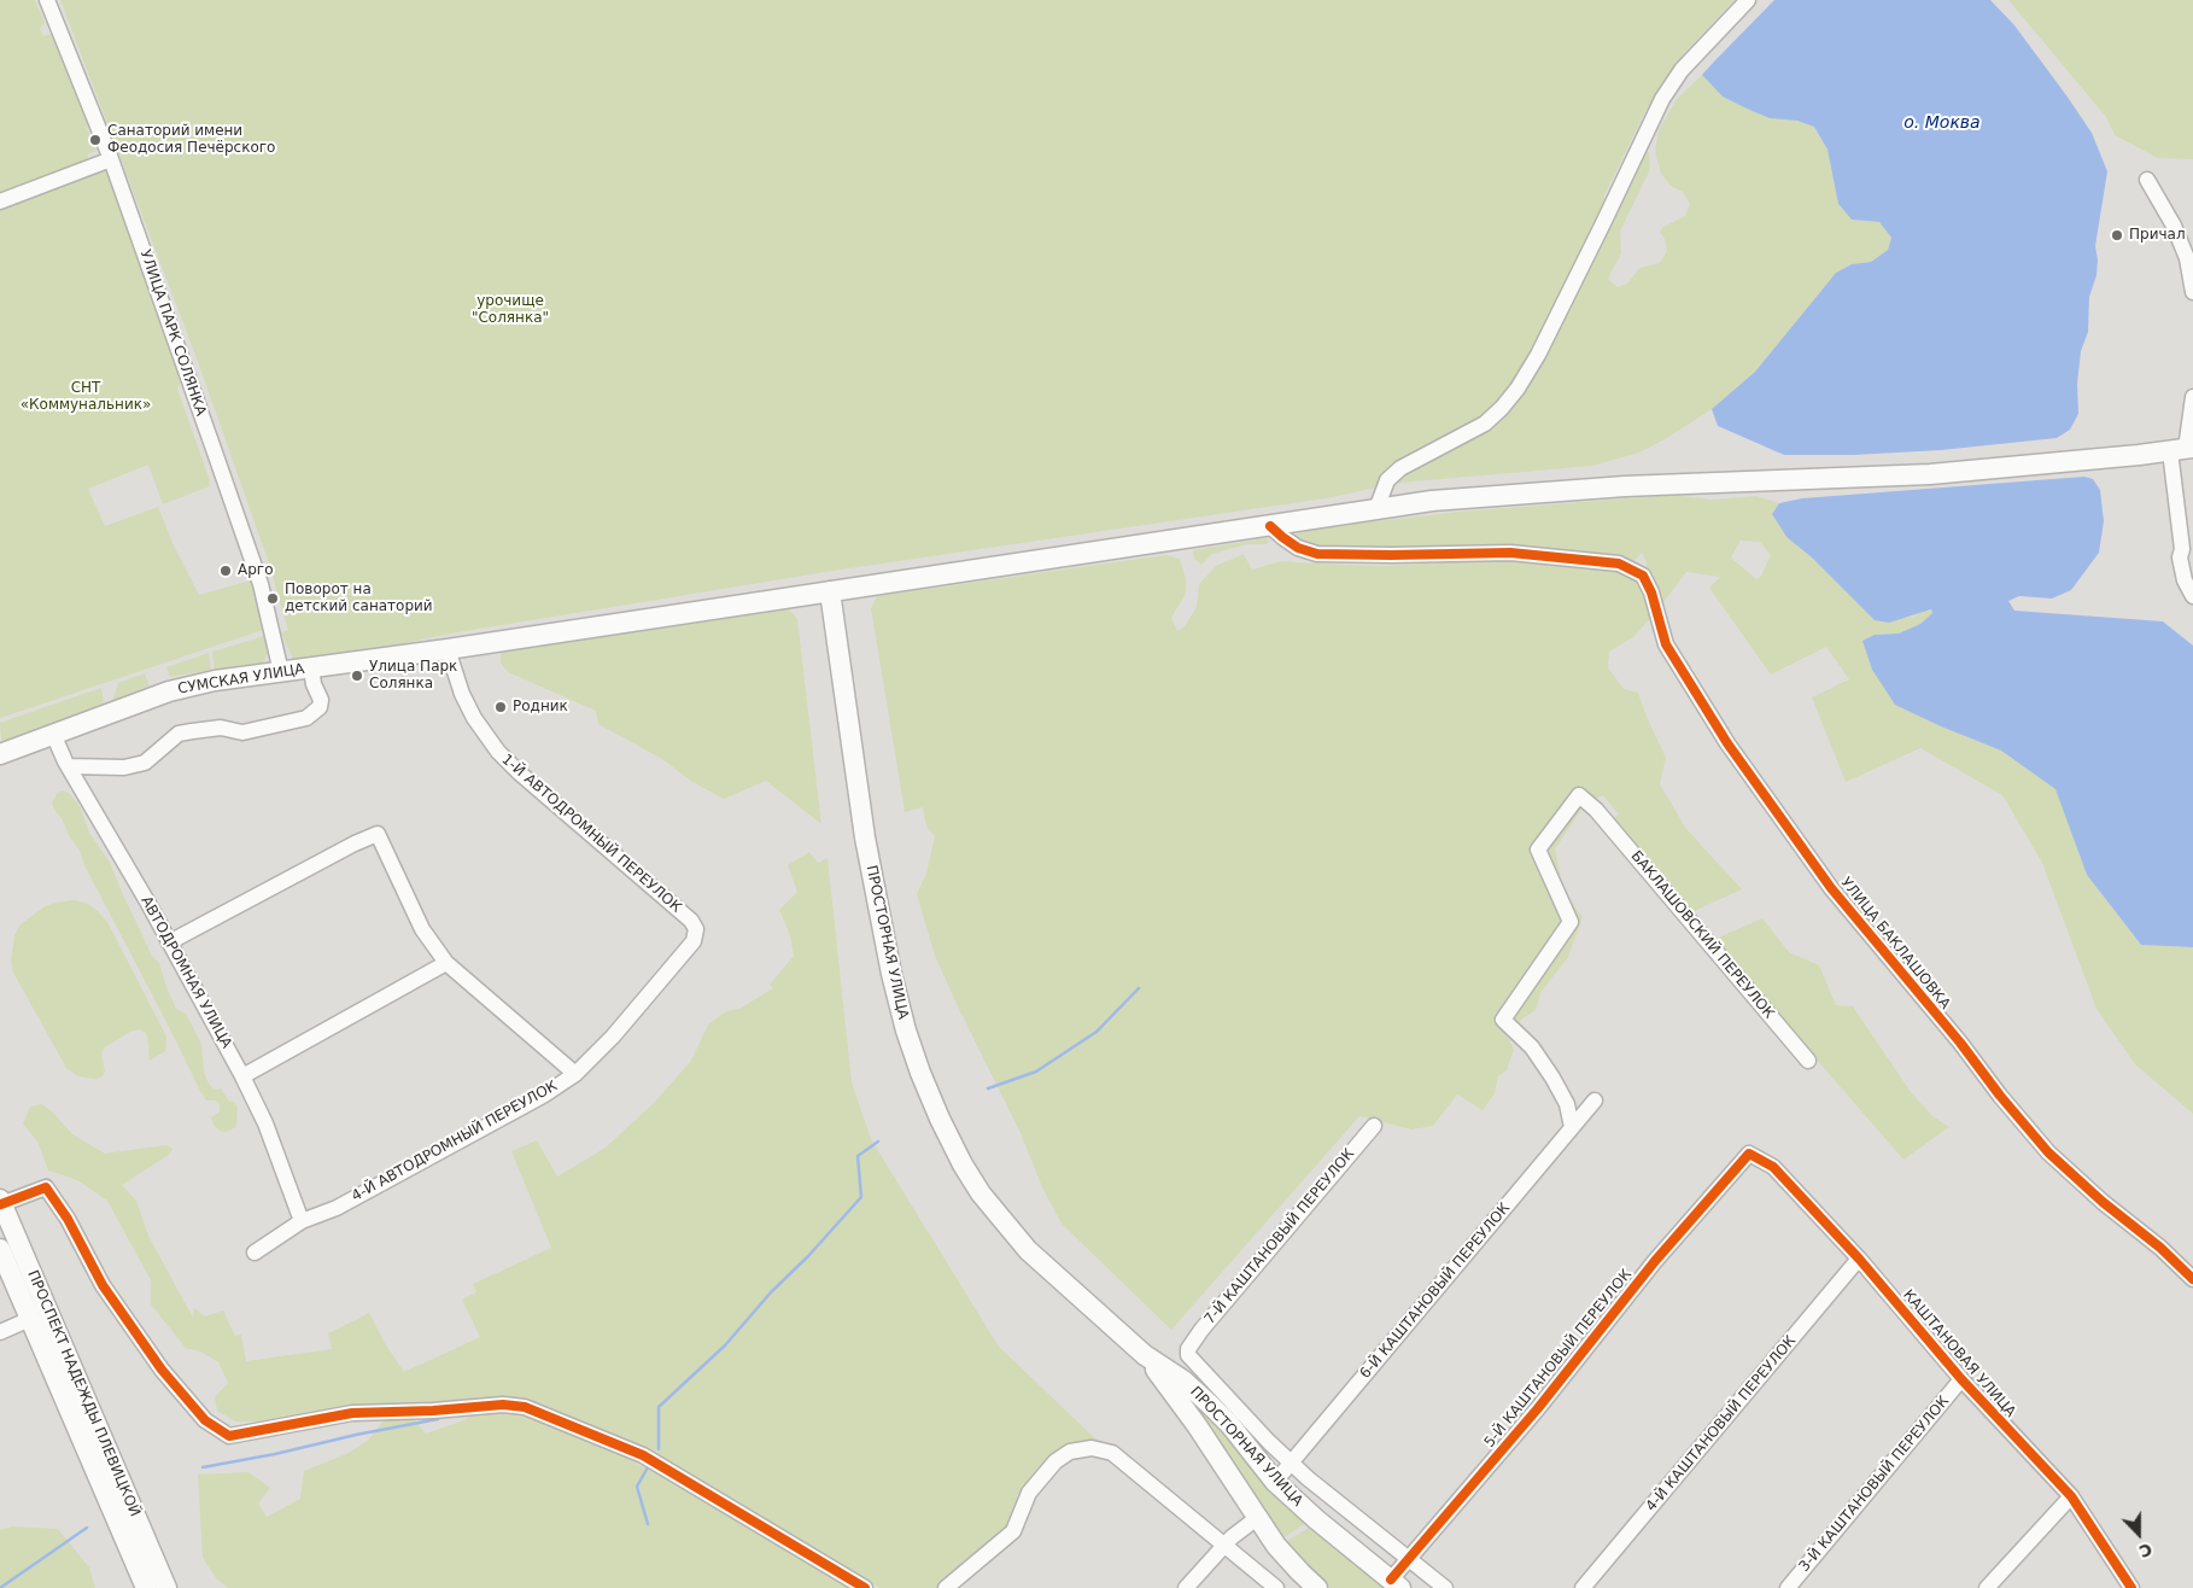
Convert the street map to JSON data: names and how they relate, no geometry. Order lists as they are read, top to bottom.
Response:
{
  "streets": {
    "main road": ["СУМСКАЯ УЛИЦА", "ПРОСТОРНАЯ УЛИЦА", "ПРОСПЕКТ НАДЕЖДЫ ПЛЕВИЦКОЙ"],
    "street": [
      "УЛИЦА ПАРК СОЛЯНКА",
      "1-Й АВТОДРОМНЫЙ ПЕРЕУЛОК",
      "БАКЛАШОВСКИЙ ПЕРЕУЛОК",
      "УЛИЦА БАКЛАШОВКА",
      "АВТОДРОМНАЯ УЛИЦА",
      "4-Й АВТОДРОМНЫЙ ПЕРЕУЛОК",
      "7-Й КАШТАНОВЫЙ ПЕРЕУЛОК",
      "6-Й КАШТАНОВЫЙ ПЕРЕУЛОК",
      "КАШТАНОВАЯ УЛИЦА",
      "5-Й КАШТАНОВЫЙ ПЕРЕУЛОК",
      "4-Й КАШТАНОВЫЙ ПЕРЕУЛОК",
      "3-Й КАШТАНОВЫЙ ПЕРЕУЛОК"
    ]
  },
  "crossings": [
    ["УЛИЦА ПАРК СОЛЯНКА", "СУМСКАЯ УЛИЦА"],
    ["СУМСКАЯ УЛИЦА", "1-Й АВТОДРОМНЫЙ ПЕРЕУЛОК"],
    ["СУМСКАЯ УЛИЦА", "ПРОСТОРНАЯ УЛИЦА"],
    ["СУМСКАЯ УЛИЦА", "УЛИЦА БАКЛАШОВКА"],
    ["СУМСКАЯ УЛИЦА", "АВТОДРОМНАЯ УЛИЦА"],
    ["1-Й АВТОДРОМНЫЙ ПЕРЕУЛОК", "4-Й АВТОДРОМНЫЙ ПЕРЕУЛОК"],
    ["БАКЛАШОВСКИЙ ПЕРЕУЛОК", "6-Й КАШТАНОВЫЙ ПЕРЕУЛОК"],
    ["ПРОСТОРНАЯ УЛИЦА", "6-Й КАШТАНОВЫЙ ПЕРЕУЛОК"],
    ["ПРОСТОРНАЯ УЛИЦА", "5-Й КАШТАНОВЫЙ ПЕРЕУЛОК"],
    ["АВТОДРОМНАЯ УЛИЦА", "4-Й АВТОДРОМНЫЙ ПЕРЕУЛОК"],
    ["7-Й КАШТАНОВЫЙ ПЕРЕУЛОК", "6-Й КАШТАНОВЫЙ ПЕРЕУЛОК"],
    ["КАШТАНОВАЯ УЛИЦА", "5-Й КАШТАНОВЫЙ ПЕРЕУЛОК"],
    ["КАШТАНОВАЯ УЛИЦА", "4-Й КАШТАНОВЫЙ ПЕРЕУЛОК"],
    ["КАШТАНОВАЯ УЛИЦА", "3-Й КАШТАНОВЫЙ ПЕРЕУЛОК"]
  ],
  "water": ["о. Моква"],
  "parks": ["урочище \"Солянка\"", "СНТ «Коммунальник»"],
  "places": [
    "Санаторий имени Феодосия Печёрского",
    "Причал",
    "Арго",
    "Поворот на детский санаторий",
    "Улица Парк Солянка",
    "Родник"
  ],
  "north": "bottom"
}
